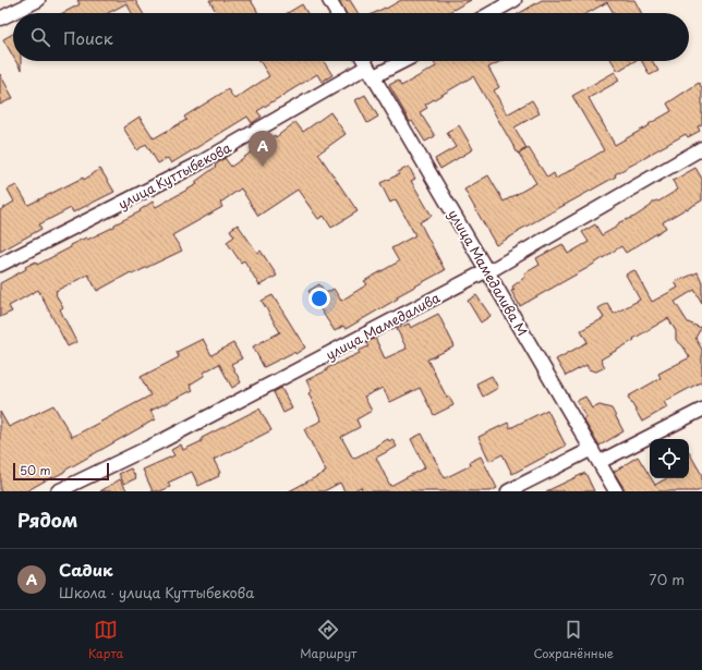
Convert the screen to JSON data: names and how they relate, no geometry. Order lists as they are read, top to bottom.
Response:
{
  "streets": {
    "street": ["улица Куттыбекова", "улица Мамедалива М", "улица Мамедалива"]
  },
  "crossings": [
    ["улица Куттыбекова", "улица Мамедалива М"],
    ["улица Мамедалива М", "улица Мамедалива"]
  ],
  "scale_bar": "50 m",
  "page": {
    "search": "Поиск",
    "pins": "A",
    "scale": "50 m",
    "heading": "Рядом",
    "list": [
      {
        "mark": "A",
        "name": "Садик",
        "note": "Школа · улица Куттыбекова",
        "value": "70 m"
      }
    ],
    "nav": ["Карта", "Маршрут", "Сохранённые"]
  }
}
